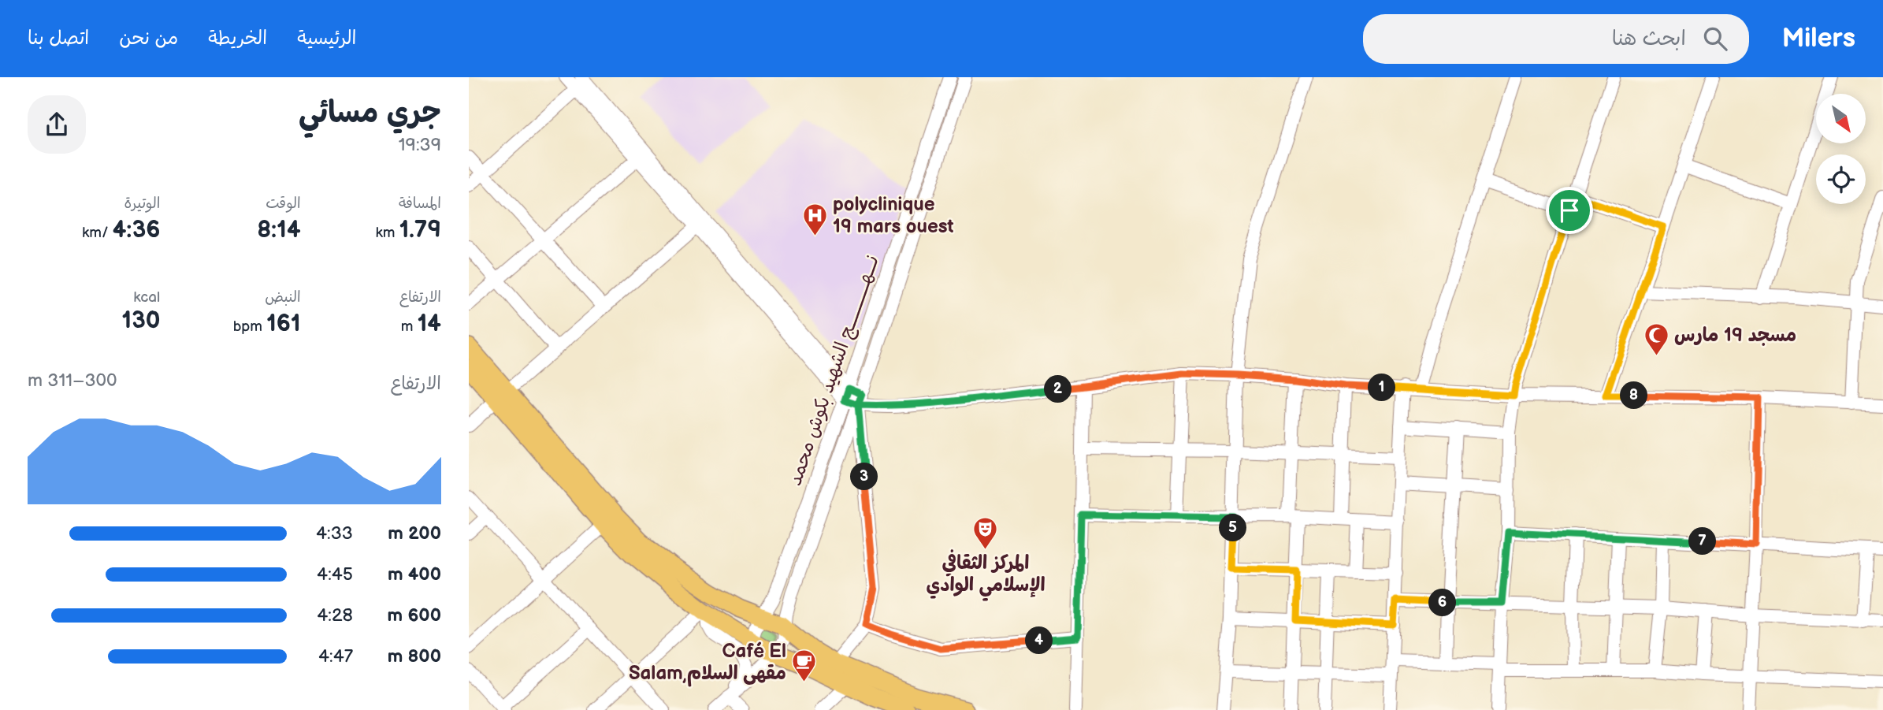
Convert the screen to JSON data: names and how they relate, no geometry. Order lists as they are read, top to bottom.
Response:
{
  "streets": {
    "street": ["نـــهـــــــــــج الشهيد بكوش محمد"]
  },
  "places": {
    "hospital": ["polyclinique 19 mars ouest"],
    "mosque": ["مسجد 19 مارس"],
    "theatre": ["المركز الثقافي الإسلامي الوادي"],
    "cafe": ["Café El Salam,مقهى السلام"]
  },
  "north": "bottom right",
  "page": {
    "header": "Milers",
    "search": "ابحث هنا",
    "nav": [
      "الرئيسية",
      "الخريطة",
      "من نحن",
      "اتصل بنا"
    ],
    "heading": ["جري مسائي", "19:39"],
    "stats": [
      ["المسافة", "1.79 km"],
      ["الوقت", "8:14"],
      ["الوتيرة", "4:36 /km"],
      ["الارتفاع", "14 m"],
      ["النبض", "161 bpm"],
      ["kcal", "130"]
    ],
    "chart": ["الارتفاع", "300–311 m"],
    "pins": [
      "1",
      "2",
      "8",
      "3",
      "5",
      "7",
      "6",
      "4"
    ],
    "list": [
      {
        "name": "200 m",
        "note": "4:33"
      },
      {
        "name": "400 m",
        "note": "4:45"
      },
      {
        "name": "600 m",
        "note": "4:28"
      },
      {
        "name": "800 m",
        "note": "4:47"
      }
    ]
  }
}
